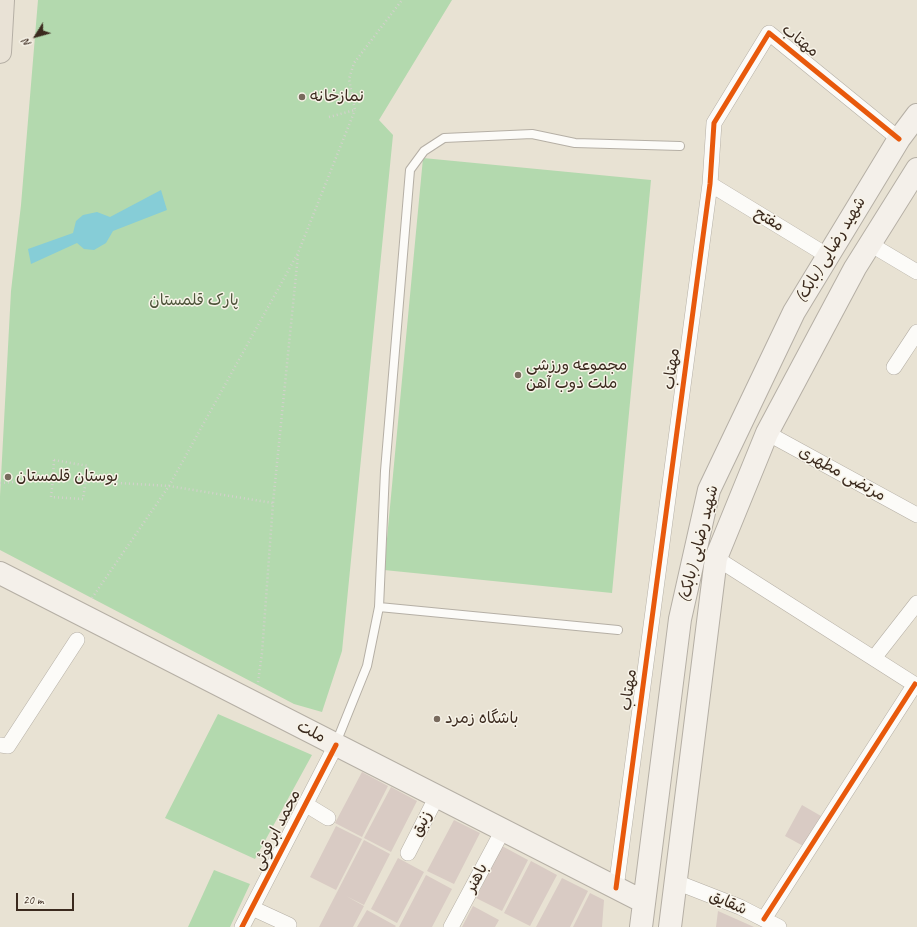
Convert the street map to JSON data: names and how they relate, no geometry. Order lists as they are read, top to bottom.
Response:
{
  "streets": {
    "main road": ["شهید رضایی (بابک)", "ملت"],
    "street": [
      "مهتاب",
      "مفتح",
      "مرتضی مطهری",
      "زنبق",
      "محمد ابرقوئی",
      "باهنر",
      "شقایق"
    ]
  },
  "crossings": [
    ["مهتاب", "مفتح"],
    ["مهتاب", "شهید رضایی (بابک)"],
    ["مهتاب", "ملت"],
    ["مفتح", "شهید رضایی (بابک)"],
    ["شهید رضایی (بابک)", "مرتضی مطهری"],
    ["شهید رضایی (بابک)", "ملت"],
    ["شهید رضایی (بابک)", "شقایق"],
    ["ملت", "زنبق"],
    ["ملت", "محمد ابرقوئی"],
    ["ملت", "باهنر"]
  ],
  "parks": ["پارک قلمستان"],
  "places": [
    "نمازخانه",
    "مجموعه ورزشی ملت ذوب آهن",
    "بوستان قلمستان",
    "باشگاه زمرد"
  ],
  "scale_bar": "20 m",
  "north": "bottom left"
}
